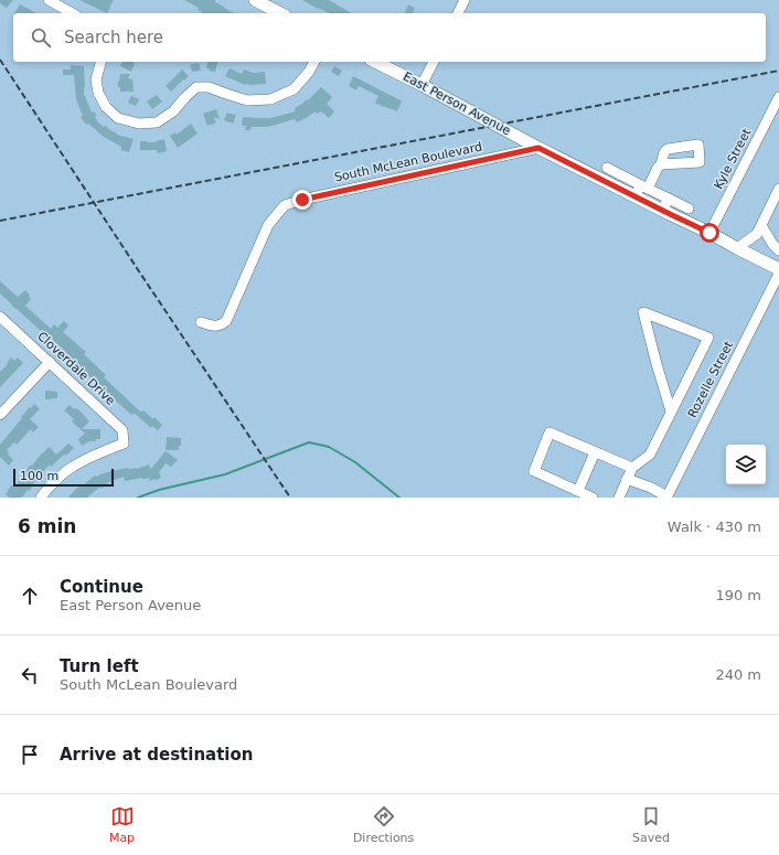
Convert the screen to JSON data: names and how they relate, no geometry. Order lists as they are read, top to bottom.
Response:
{
  "streets": {
    "main road": ["East Person Avenue"],
    "street": [
      "Kyle Street",
      "South McLean Boulevard",
      "Cloverdale Drive",
      "Rozelle Street"
    ]
  },
  "crossings": [
    ["East Person Avenue", "Kyle Street"],
    ["East Person Avenue", "South McLean Boulevard"]
  ],
  "scale_bar": "100 m",
  "page": {
    "search": "Search here",
    "scale": "100 m",
    "heading": ["6 min", "Walk · 430 m"],
    "list": [
      ["Continue", "East Person Avenue", "190 m"],
      ["Turn left", "South McLean Boulevard", "240 m"],
      "Arrive at destination"
    ],
    "nav": ["Map", "Directions", "Saved"]
  }
}
